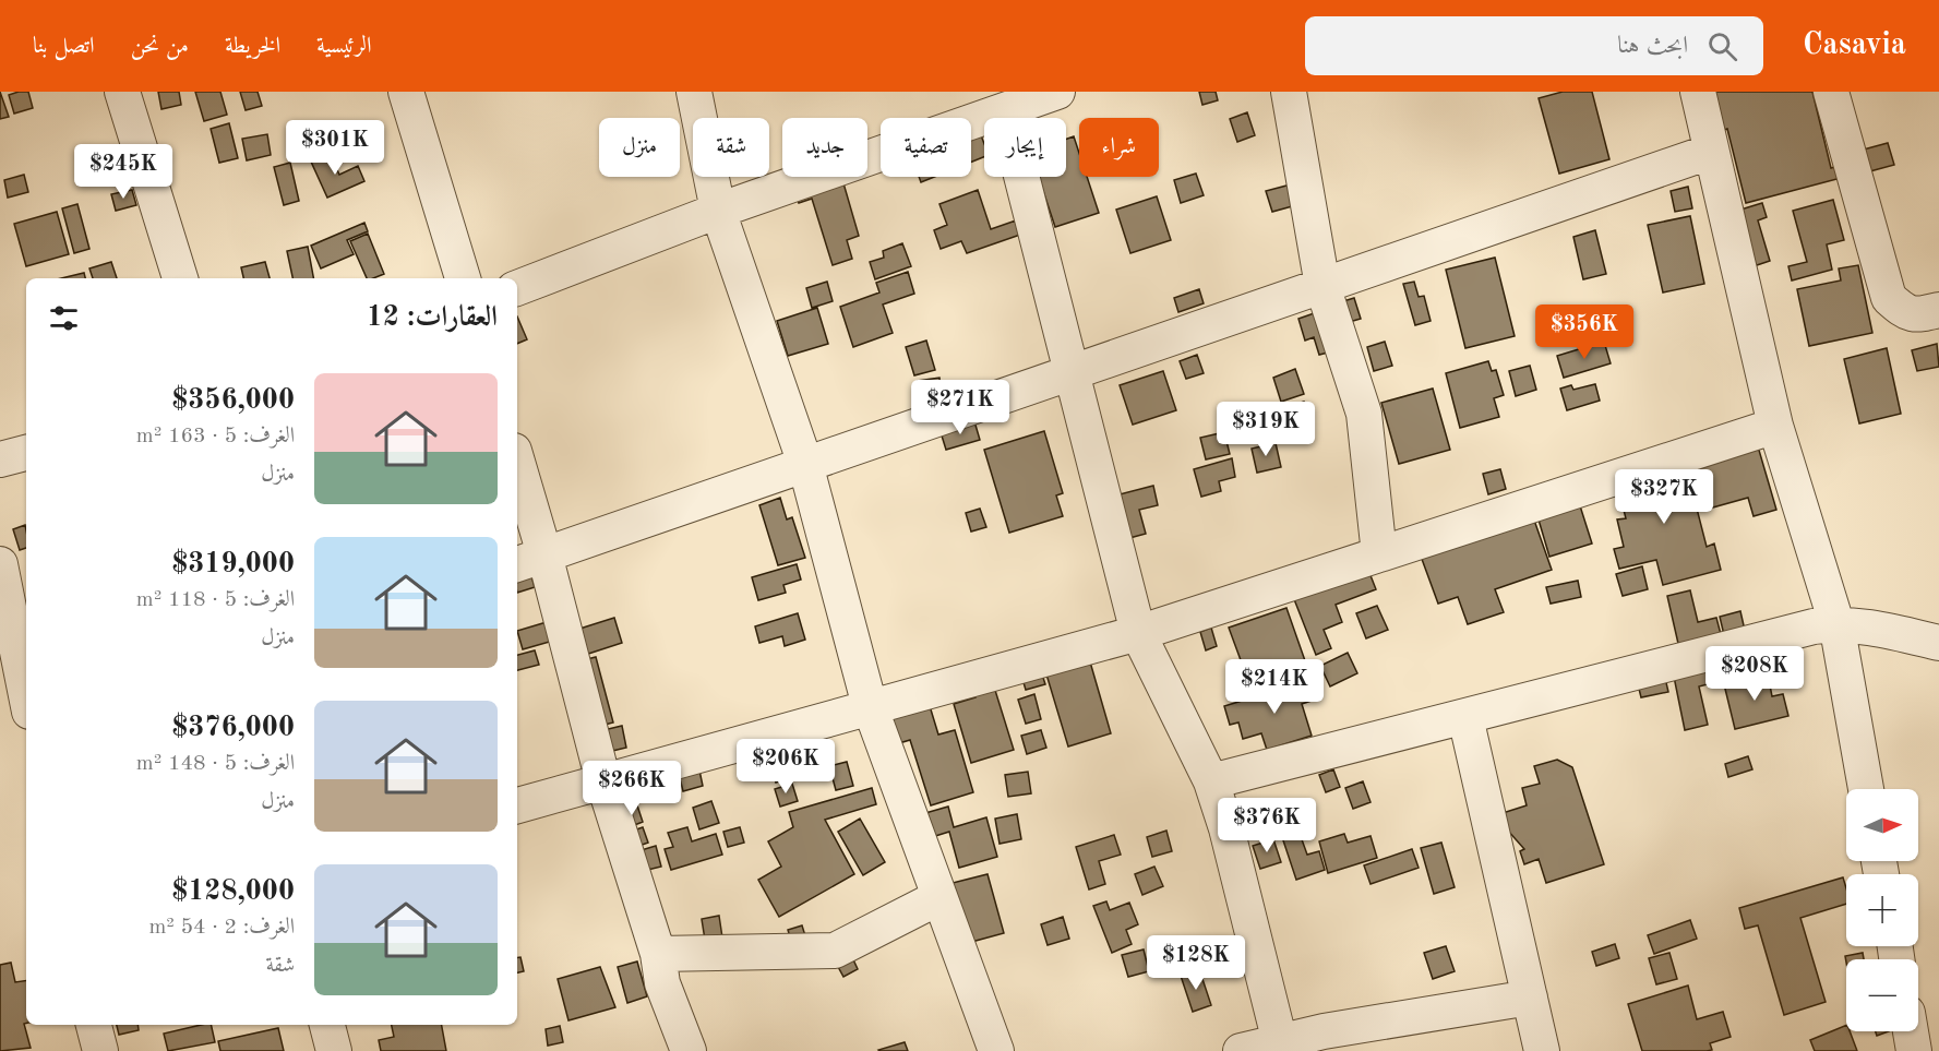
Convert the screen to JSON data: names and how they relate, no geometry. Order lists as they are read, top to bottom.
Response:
{
  "north": "right",
  "page": {
    "header": "Casavia",
    "search": "ابحث هنا",
    "nav": [
      "الرئيسية",
      "الخريطة",
      "من نحن",
      "اتصل بنا"
    ],
    "chip": [
      "شراء",
      "إيجار",
      "تصفية",
      "جديد",
      "شقة",
      "منزل"
    ],
    "price": [
      "$301K",
      "$245K",
      "$356K",
      "$271K",
      "$319K",
      "$327K",
      "$208K",
      "$214K",
      "$206K",
      "$266K",
      "$376K",
      "$128K"
    ],
    "heading": "العقارات: 12",
    "list": [
      {
        "name": "$356,000",
        "note": "الغرف: 5 · 163 m² · منزل"
      },
      {
        "name": "$319,000",
        "note": "الغرف: 5 · 118 m² · منزل"
      },
      {
        "name": "$376,000",
        "note": "الغرف: 5 · 148 m² · منزل"
      },
      {
        "name": "$128,000",
        "note": "الغرف: 2 · 54 m² · شقة"
      }
    ],
    "map_buttons": ["+", "−"]
  }
}
